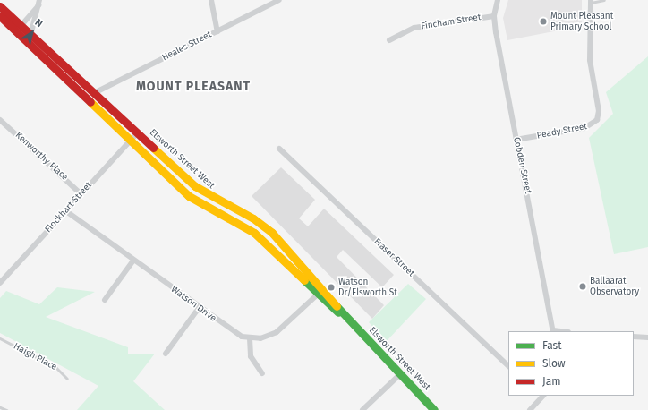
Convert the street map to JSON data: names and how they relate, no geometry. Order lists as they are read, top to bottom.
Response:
{
  "streets": {
    "street": [
      "Fincham Street",
      "Heales Street",
      "Peady Street",
      "Kenworthy Place",
      "Elsworth Street West",
      "Cobden Street",
      "Flockhart Street",
      "Fraser Street",
      "Watson Drive"
    ],
    "lane": ["Haigh Place"]
  },
  "crossings": [
    ["Fincham Street", "Cobden Street"],
    ["Heales Street", "Elsworth Street West"],
    ["Peady Street", "Cobden Street"],
    ["Kenworthy Place", "Flockhart Street"],
    ["Elsworth Street West", "Flockhart Street"],
    ["Flockhart Street", "Watson Drive"]
  ],
  "districts": ["MOUNT PLEASANT"],
  "places": ["Mount Pleasant Primary School", "Ballaarat Observatory", "Watson Dr/Elsworth St"],
  "legend": ["Fast", "Slow", "Jam"],
  "north": "top right"
}
